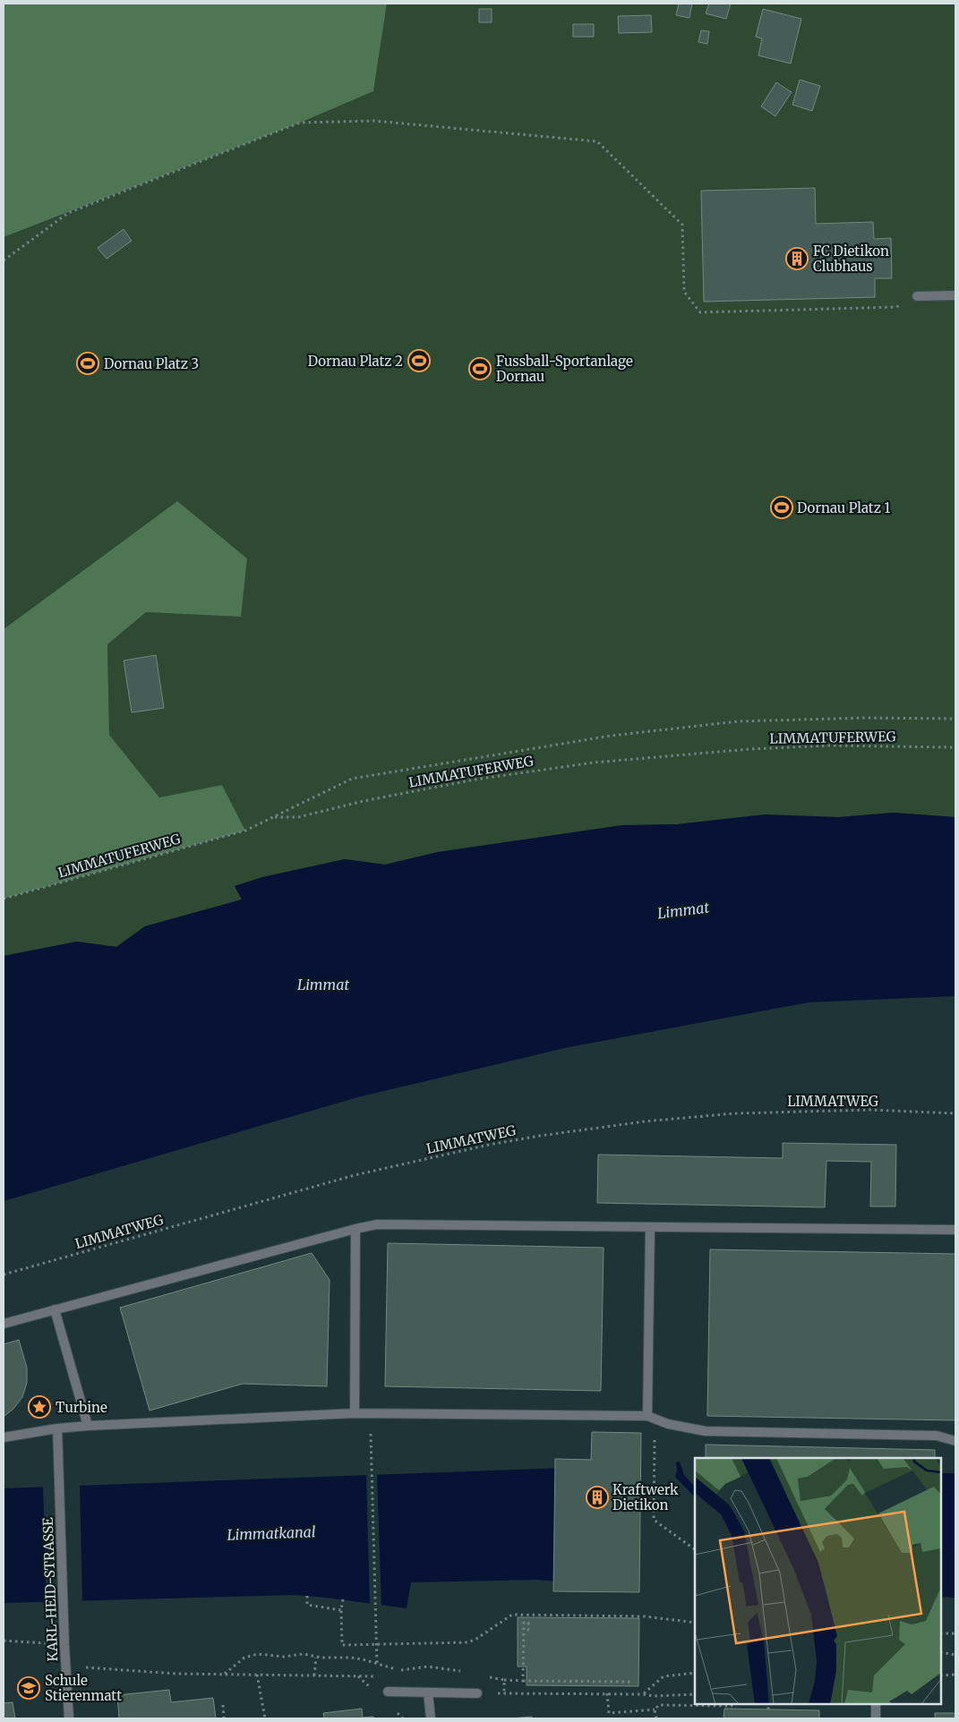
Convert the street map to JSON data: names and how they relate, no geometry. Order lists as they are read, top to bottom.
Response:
{
  "streets": {
    "street": ["KARL-HEID-STRASSE"],
    "path": ["LIMMATUFERWEG", "LIMMATWEG"]
  },
  "water": ["Limmat", "Limmatkanal"],
  "places": {
    "building": ["FC Dietikon Clubhaus", "Kraftwerk Dietikon"],
    "sports": [
      "Dornau Platz 2",
      "Dornau Platz 3",
      "Fussball-Sportanlage Dornau",
      "Dornau Platz 1"
    ],
    "place": ["Turbine"],
    "school or university": ["Schule Stierenmatt"]
  }
}
